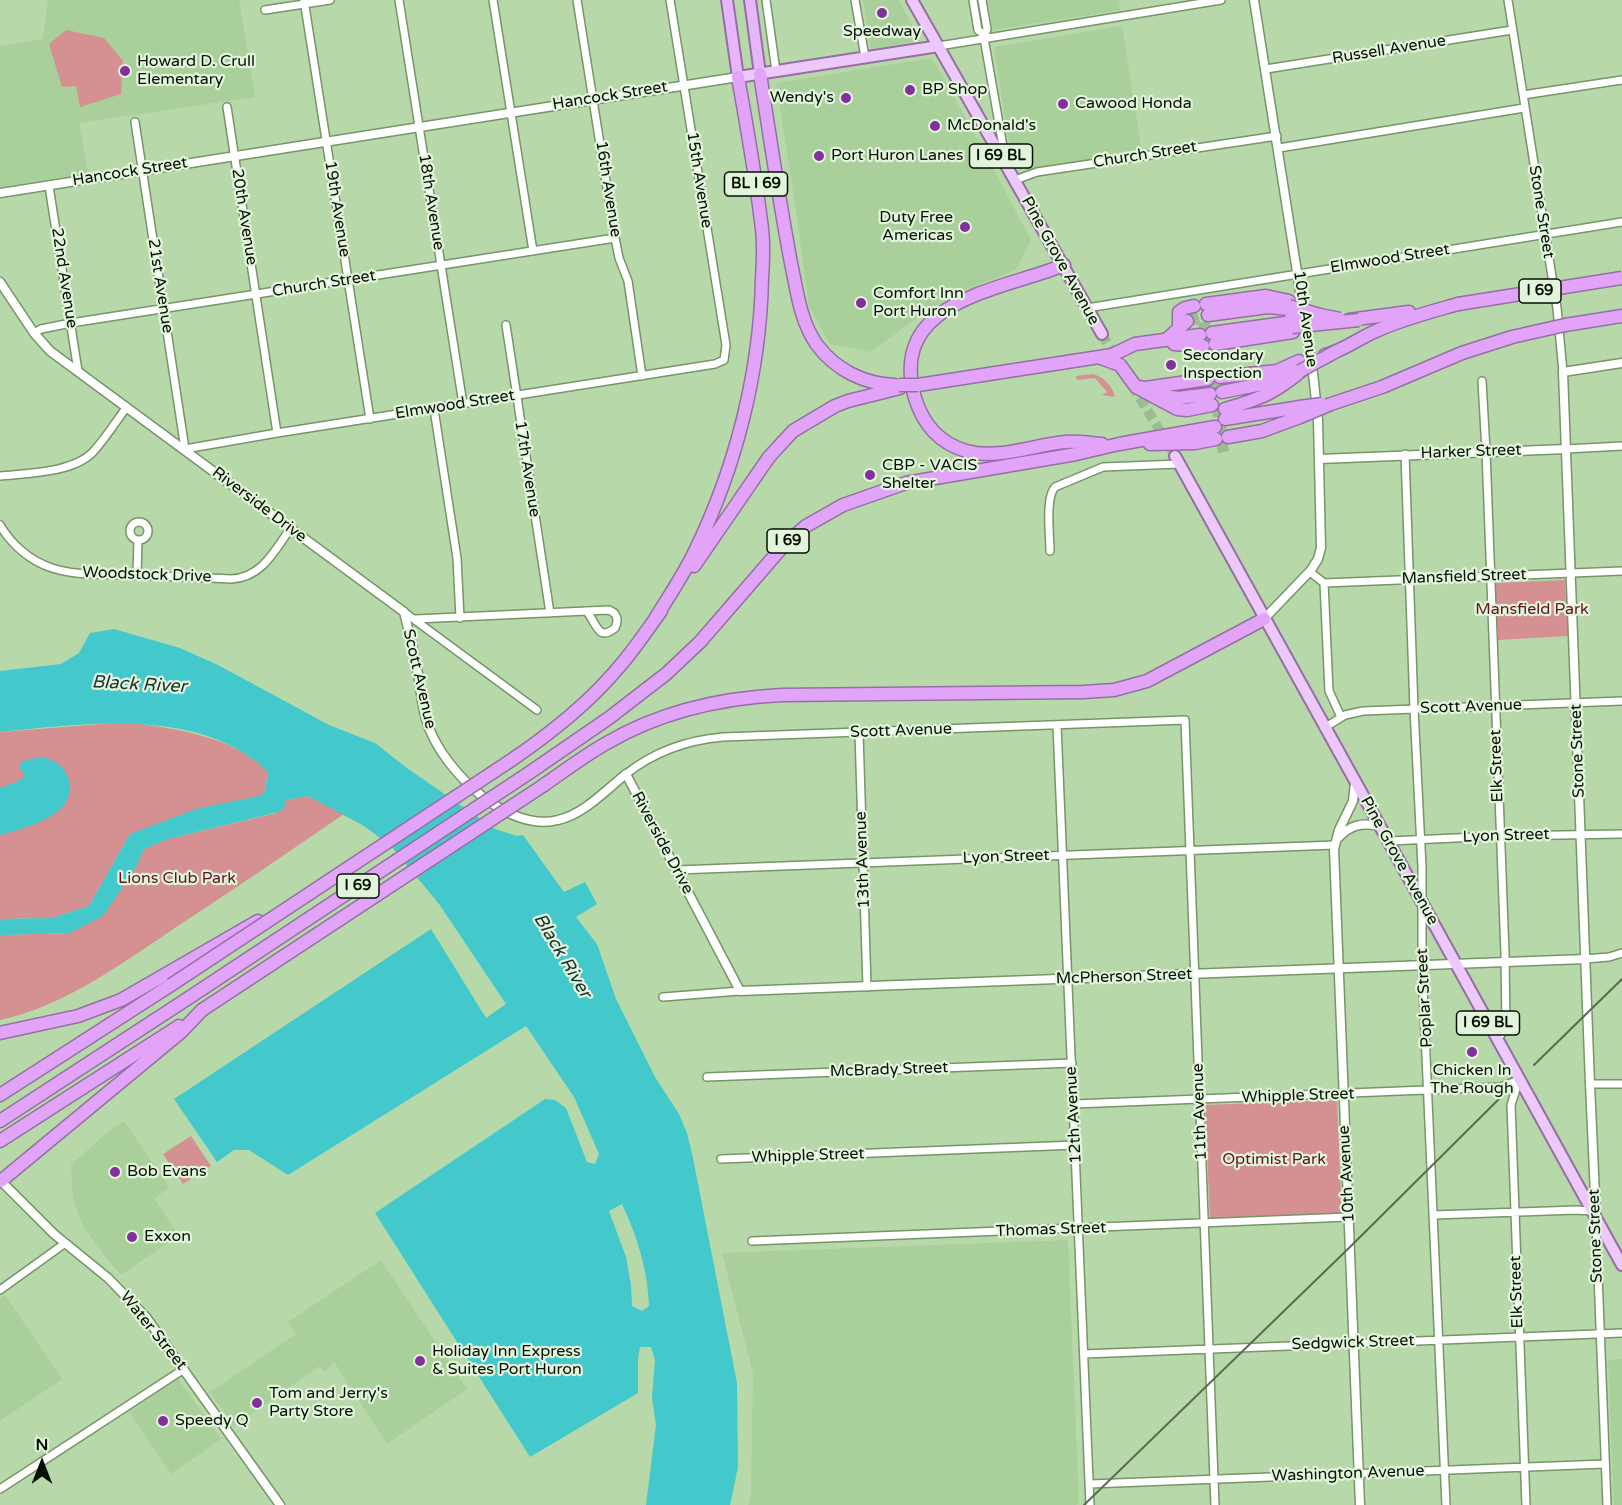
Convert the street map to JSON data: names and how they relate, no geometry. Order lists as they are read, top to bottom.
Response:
{
  "streets": {
    "highway": ["BL I 69", "I 69"],
    "main road": ["Hancock Street", "I 69 BL", "Pine Grove Avenue"],
    "street": [
      "Russell Avenue",
      "Church Street",
      "15th Avenue",
      "16th Avenue",
      "18th Avenue",
      "19th Avenue",
      "Stone Street",
      "20th Avenue",
      "Elmwood Street",
      "22nd Avenue",
      "21st Avenue",
      "10th Avenue",
      "Harker Street",
      "17th Avenue",
      "Riverside Drive",
      "Woodstock Drive",
      "Mansfield Street",
      "Scott Avenue",
      "Elk Street",
      "Lyon Street",
      "13th Avenue",
      "McPherson Street",
      "Poplar Street",
      "McBrady Street",
      "Whipple Street",
      "11th Avenue",
      "12th Avenue",
      "Thomas Street",
      "Water Street",
      "Sedgwick Street",
      "Washington Avenue"
    ]
  },
  "crossings": [
    ["Russell Avenue", "Stone Street"],
    ["Russell Avenue", "10th Avenue"],
    ["Hancock Street", "15th Avenue"],
    ["Hancock Street", "BL I 69"],
    ["Hancock Street", "16th Avenue"],
    ["Hancock Street", "18th Avenue"],
    ["Hancock Street", "19th Avenue"],
    ["Hancock Street", "20th Avenue"],
    ["Hancock Street", "Pine Grove Avenue"],
    ["Hancock Street", "22nd Avenue"],
    ["Hancock Street", "21st Avenue"],
    ["Church Street", "16th Avenue"],
    ["Church Street", "18th Avenue"],
    ["Church Street", "19th Avenue"],
    ["Church Street", "20th Avenue"],
    ["Church Street", "Pine Grove Avenue"],
    ["Church Street", "22nd Avenue"],
    ["Church Street", "21st Avenue"],
    ["Church Street", "10th Avenue"],
    ["Church Street", "Riverside Drive"],
    ["15th Avenue", "Elmwood Street"],
    ["BL I 69", "I 69"],
    ["16th Avenue", "Elmwood Street"],
    ["18th Avenue", "Elmwood Street"],
    ["19th Avenue", "Elmwood Street"],
    ["Stone Street", "Elmwood Street"],
    ["Stone Street", "Pine Grove Avenue"],
    ["Stone Street", "Harker Street"],
    ["Stone Street", "Mansfield Street"],
    ["Stone Street", "Scott Avenue"],
    ["Stone Street", "Lyon Street"],
    ["Stone Street", "McPherson Street"],
    ["Stone Street", "Sedgwick Street"],
    ["Stone Street", "Washington Avenue"],
    ["20th Avenue", "Elmwood Street"],
    ["Elmwood Street", "Pine Grove Avenue"],
    ["Elmwood Street", "21st Avenue"],
    ["Elmwood Street", "10th Avenue"],
    ["Elmwood Street", "17th Avenue"],
    ["Elmwood Street", "Riverside Drive"],
    ["Pine Grove Avenue", "10th Avenue"],
    ["Pine Grove Avenue", "Scott Avenue"],
    ["Pine Grove Avenue", "Elk Street"],
    ["Pine Grove Avenue", "Lyon Street"],
    ["Pine Grove Avenue", "McPherson Street"],
    ["Pine Grove Avenue", "Poplar Street"],
    ["Pine Grove Avenue", "Whipple Street"],
    ["22nd Avenue", "Riverside Drive"],
    ["21st Avenue", "Riverside Drive"],
    ["10th Avenue", "Harker Street"],
    ["10th Avenue", "Lyon Street"],
    ["10th Avenue", "McPherson Street"],
    ["10th Avenue", "Whipple Street"],
    ["10th Avenue", "Thomas Street"],
    ["10th Avenue", "Sedgwick Street"],
    ["10th Avenue", "Washington Avenue"],
    ["Harker Street", "Elk Street"],
    ["Harker Street", "Poplar Street"],
    ["Riverside Drive", "Woodstock Drive"],
    ["Riverside Drive", "Scott Avenue"],
    ["Riverside Drive", "Lyon Street"],
    ["Riverside Drive", "McPherson Street"],
    ["Mansfield Street", "Elk Street"],
    ["Mansfield Street", "Poplar Street"],
    ["Scott Avenue", "Elk Street"],
    ["Scott Avenue", "13th Avenue"],
    ["Scott Avenue", "Poplar Street"],
    ["Scott Avenue", "11th Avenue"],
    ["Scott Avenue", "12th Avenue"],
    ["Elk Street", "Lyon Street"],
    ["Elk Street", "McPherson Street"],
    ["Elk Street", "Whipple Street"],
    ["Elk Street", "Sedgwick Street"],
    ["Elk Street", "Washington Avenue"],
    ["Lyon Street", "13th Avenue"],
    ["Lyon Street", "Poplar Street"],
    ["Lyon Street", "11th Avenue"],
    ["Lyon Street", "12th Avenue"],
    ["13th Avenue", "McPherson Street"],
    ["McPherson Street", "Poplar Street"],
    ["McPherson Street", "11th Avenue"],
    ["McPherson Street", "12th Avenue"],
    ["Poplar Street", "Whipple Street"],
    ["Poplar Street", "Sedgwick Street"],
    ["Poplar Street", "Washington Avenue"],
    ["McBrady Street", "12th Avenue"],
    ["Whipple Street", "11th Avenue"],
    ["Whipple Street", "12th Avenue"],
    ["11th Avenue", "Thomas Street"],
    ["11th Avenue", "Sedgwick Street"],
    ["11th Avenue", "Washington Avenue"],
    ["12th Avenue", "Thomas Street"],
    ["12th Avenue", "Sedgwick Street"],
    ["12th Avenue", "Washington Avenue"]
  ],
  "water": ["Black River"],
  "parks": ["Mansfield Park", "Lions Club Park", "Optimist Park"],
  "places": [
    "Speedway",
    "Howard D. Crull Elementary",
    "BP Shop",
    "Wendy's",
    "Cawood Honda",
    "McDonald's",
    "Port Huron Lanes",
    "Duty Free Americas",
    "Comfort Inn Port Huron",
    "Secondary Inspection",
    "CBP - VACIS Shelter",
    "Chicken In The Rough",
    "Bob Evans",
    "Exxon",
    "Holiday Inn Express & Suites Port Huron",
    "Tom and Jerry's Party Store",
    "Speedy Q"
  ],
  "north": "top"
}
